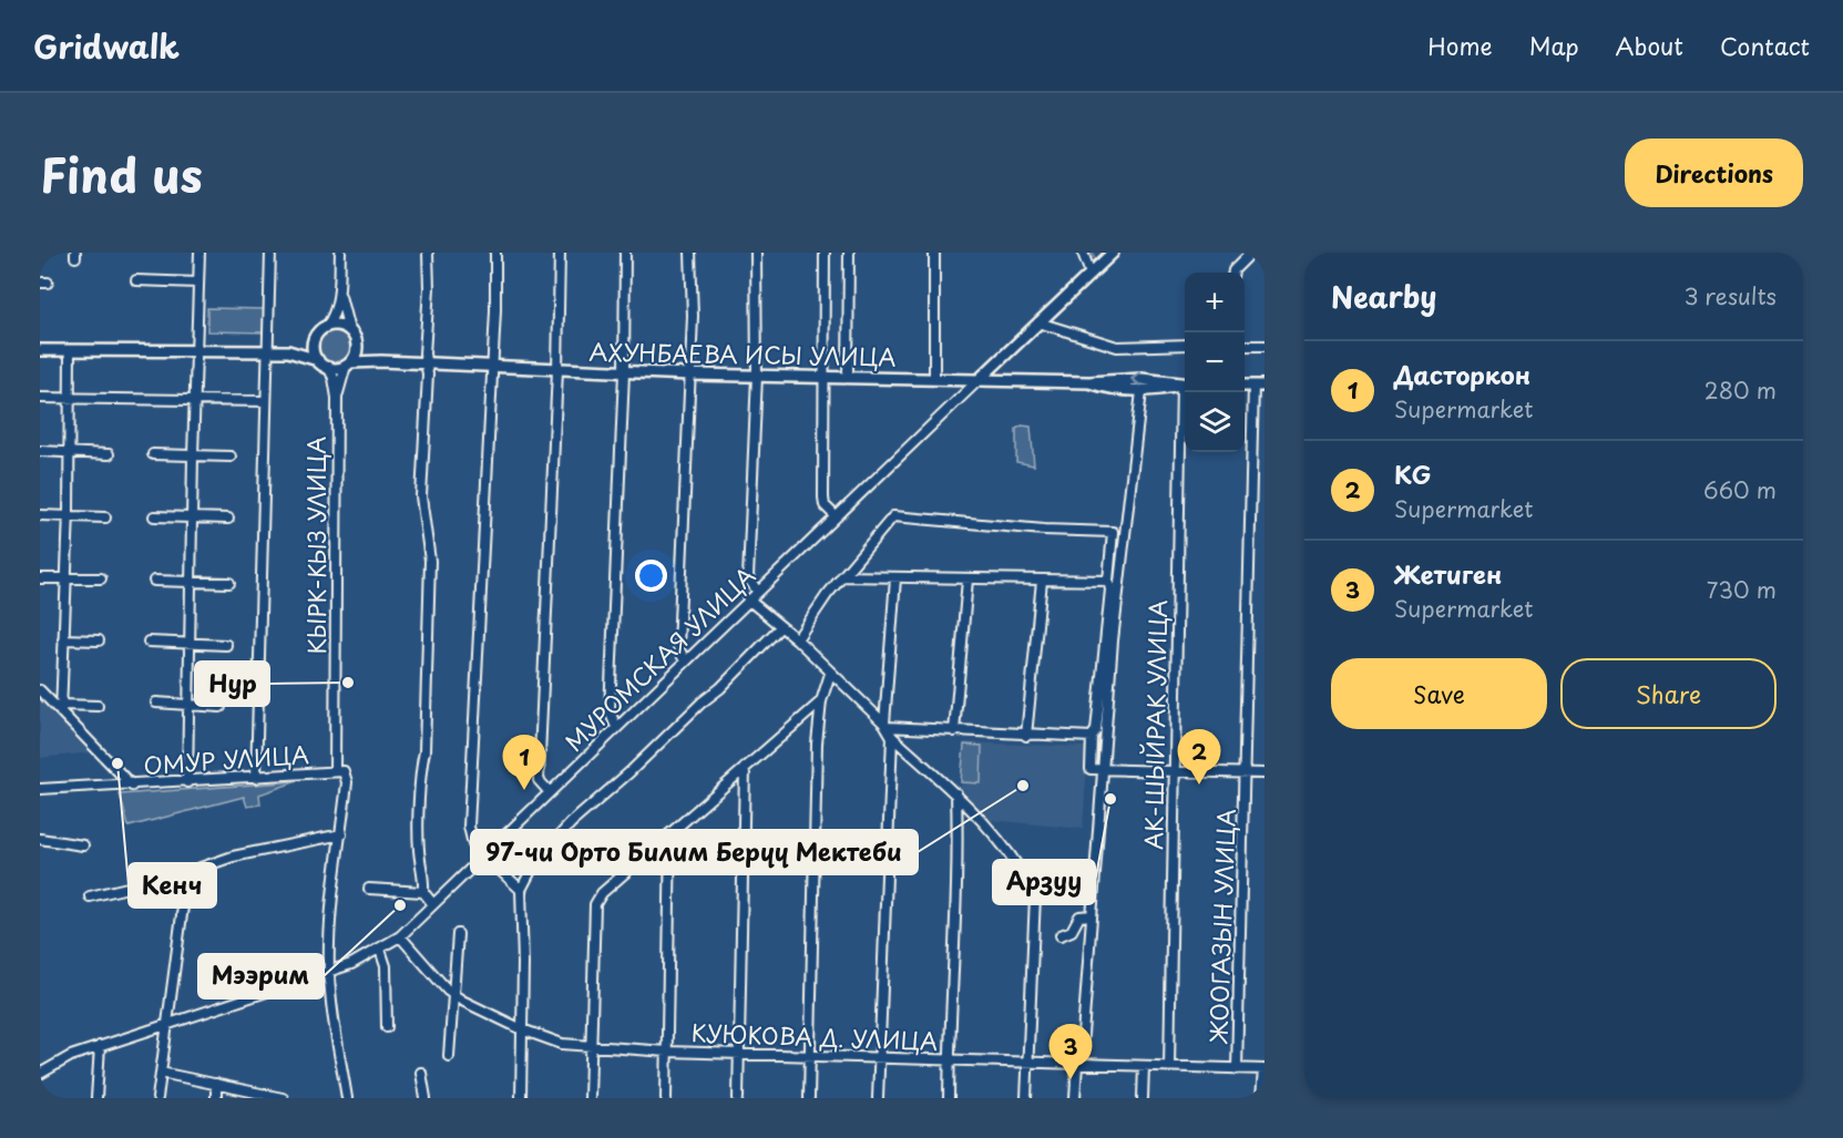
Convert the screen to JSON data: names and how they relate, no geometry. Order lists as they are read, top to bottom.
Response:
{
  "streets": {
    "main road": ["АХУНБАЕВА ИСЫ УЛИЦА", "МУРОМСКАЯ УЛИЦА"],
    "street": [
      "КЫРК-КЫЗ УЛИЦА",
      "АК-ШЫЙРАК УЛИЦА",
      "ОМУР УЛИЦА",
      "ЖООГАЗЫН УЛИЦА",
      "КУЮКОВА Д. УЛИЦА"
    ]
  },
  "crossings": [
    ["АХУНБАЕВА ИСЫ УЛИЦА", "КЫРК-КЫЗ УЛИЦА"],
    ["АХУНБАЕВА ИСЫ УЛИЦА", "МУРОМСКАЯ УЛИЦА"],
    ["КЫРК-КЫЗ УЛИЦА", "ОМУР УЛИЦА"],
    ["МУРОМСКАЯ УЛИЦА", "КУЮКОВА Д. УЛИЦА"],
    ["АК-ШЫЙРАК УЛИЦА", "КУЮКОВА Д. УЛИЦА"],
    ["ЖООГАЗЫН УЛИЦА", "КУЮКОВА Д. УЛИЦА"]
  ],
  "places": [
    "Нур",
    "Кенч",
    "97-чи Орто Билим Берүү Мектеби",
    "Арзуу",
    "Мээрим"
  ],
  "page": {
    "header": "Gridwalk",
    "nav": [
      "Home",
      "Map",
      "About",
      "Contact"
    ],
    "title": "Find us",
    "buttons": [
      "Directions",
      ["Save", "Share"]
    ],
    "heading": ["Nearby", "3 results"],
    "map_buttons": ["+", "−"],
    "list": [
      {
        "mark": "1",
        "name": "Дасторкон",
        "note": "Supermarket",
        "value": "280 m"
      },
      {
        "mark": "2",
        "name": "KG",
        "note": "Supermarket",
        "value": "660 m"
      },
      {
        "mark": "3",
        "name": "Жетиген",
        "note": "Supermarket",
        "value": "730 m"
      }
    ],
    "pins": ["2", "1", "3"]
  }
}
